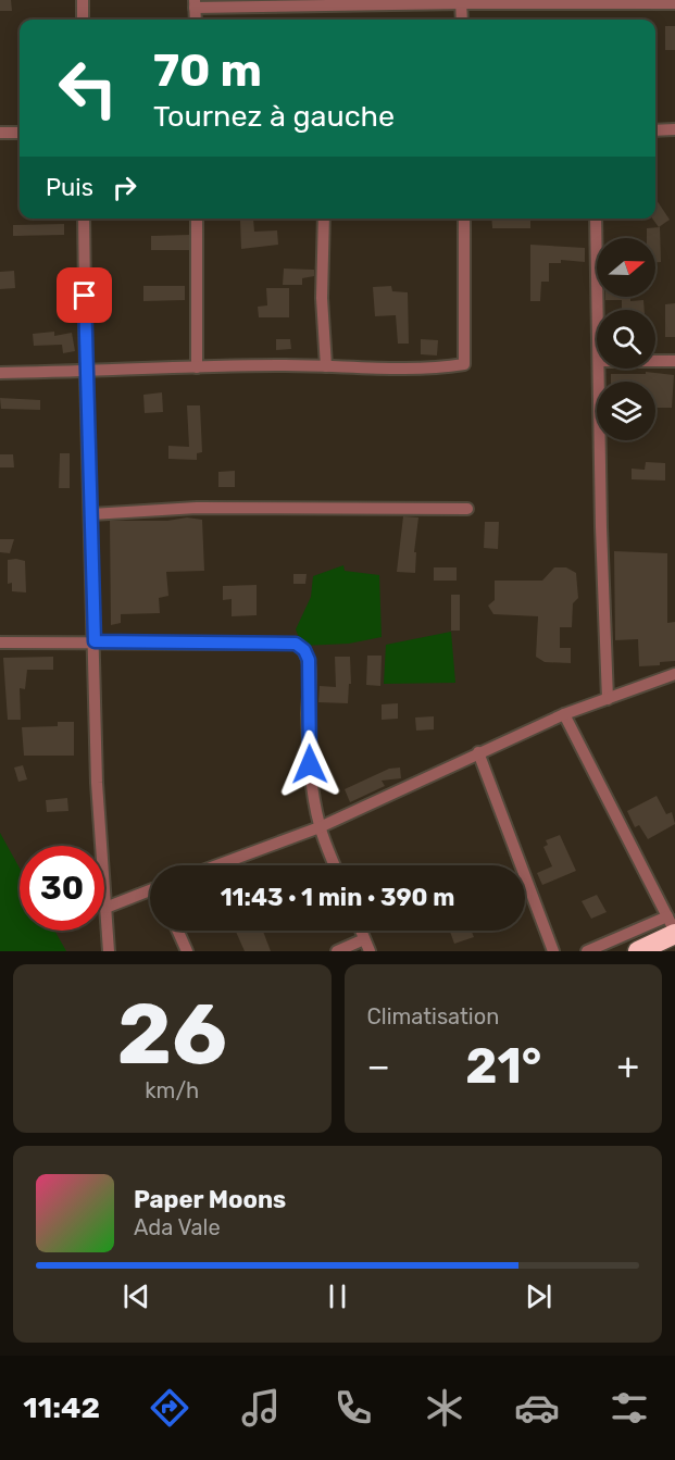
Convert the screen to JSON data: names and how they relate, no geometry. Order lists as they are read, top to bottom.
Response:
{
  "north": "right",
  "page": {
    "turn": ["70 m", "Tournez à gauche"],
    "then": "Puis",
    "limit": "30",
    "trip": "11:43 · 1 min · 390 m",
    "tile": [
      ["26", "km/h"],
      "Climatisation"
    ],
    "heat": ["−", "21°", "+"],
    "song": ["Paper Moons", "Ada Vale"],
    "tabs": "11:42"
  }
}
